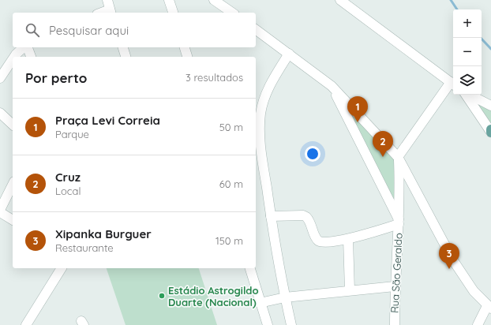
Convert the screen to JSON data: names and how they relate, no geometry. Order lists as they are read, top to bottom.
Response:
{
  "streets": {
    "street": ["Rua São Geraldo"]
  },
  "places": ["Estádio Astrogildo Duarte (Nacional)"],
  "page": {
    "map_buttons": ["+", "−"],
    "search": "Pesquisar aqui",
    "heading": ["Por perto", "3 resultados"],
    "pins": ["1", "2", "3"],
    "list": [
      {
        "mark": "1",
        "name": "Praça Levi Correia",
        "note": "Parque",
        "value": "50 m"
      },
      {
        "mark": "2",
        "name": "Cruz",
        "note": "Local",
        "value": "60 m"
      },
      {
        "mark": "3",
        "name": "Xipanka Burguer",
        "note": "Restaurante",
        "value": "150 m"
      }
    ]
  }
}
